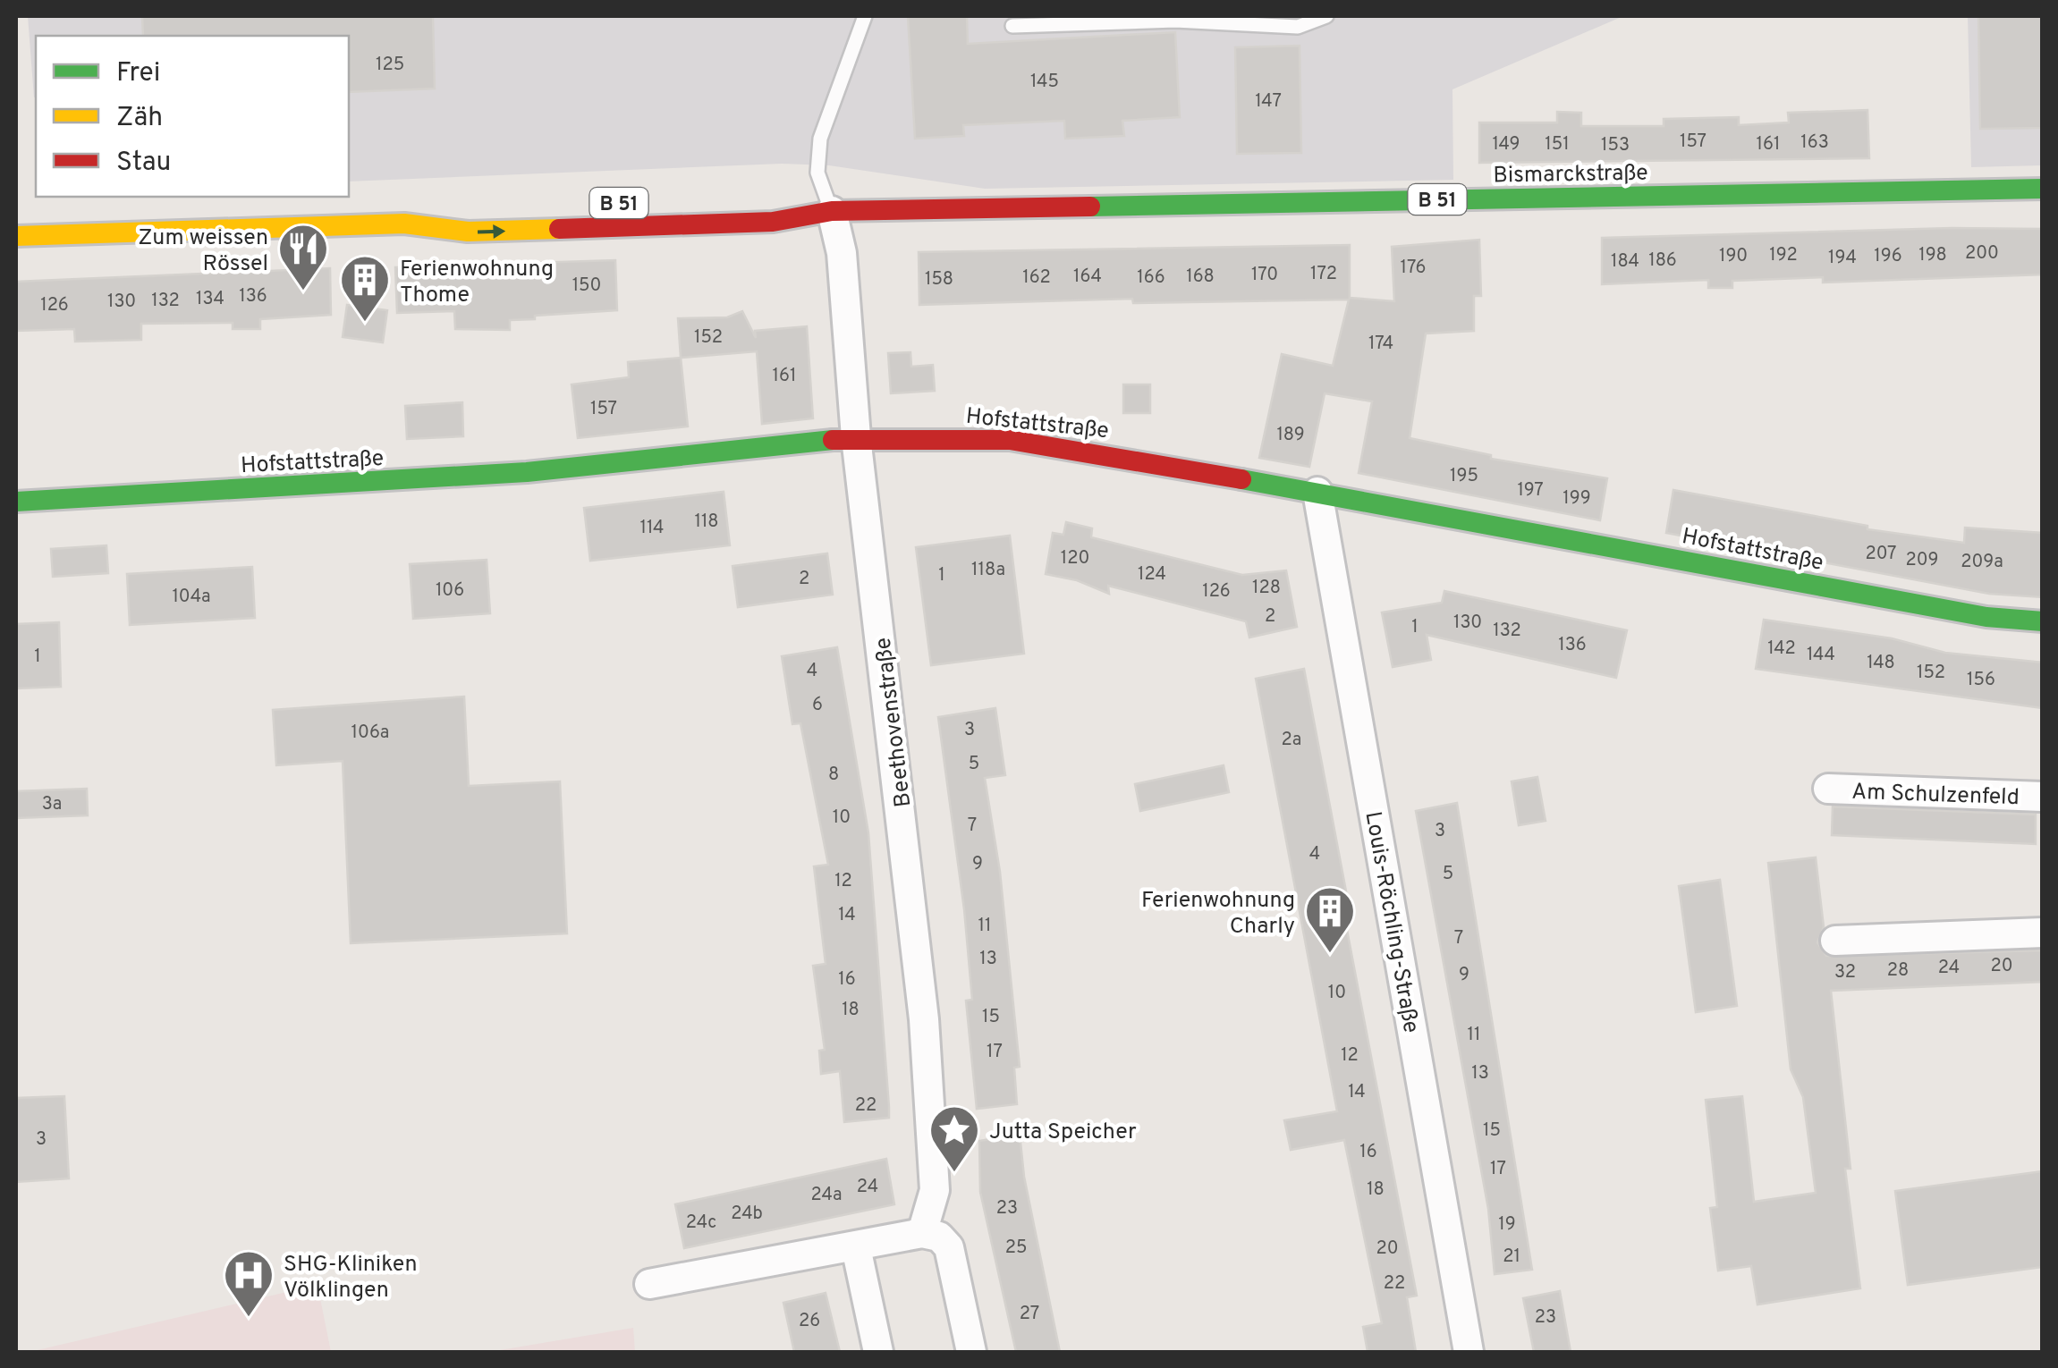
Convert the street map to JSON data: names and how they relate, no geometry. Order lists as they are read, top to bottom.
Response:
{
  "streets": {
    "main road": ["Bismarckstraße", "B 51", "Hofstattstraße"],
    "street": ["Beethovenstraße", "Am Schulzenfeld", "Louis-Röchling-Straße"]
  },
  "crossings": [
    ["Bismarckstraße", "Beethovenstraße"],
    ["Hofstattstraße", "Beethovenstraße"],
    ["Hofstattstraße", "Louis-Röchling-Straße"]
  ],
  "places": {
    "restaurant": ["Zum weissen Rössel"],
    "building": ["Ferienwohnung Thome", "Ferienwohnung Charly"],
    "place": ["Jutta Speicher"],
    "hospital": ["SHG-Kliniken Völklingen"]
  },
  "house_numbers": [
    "125",
    "145",
    "147",
    "157",
    "163",
    "149",
    "151",
    "161",
    "153",
    "200",
    "192",
    "198",
    "190",
    "196",
    "194",
    "186",
    "184",
    "176",
    "172",
    "170",
    "164",
    "168",
    "162",
    "166",
    "158",
    "150",
    "136",
    "134",
    "132",
    "130",
    "126",
    "152",
    "174",
    "161",
    "157",
    "189",
    "195",
    "197",
    "199",
    "118",
    "114",
    "207",
    "120",
    "209",
    "209a",
    "118a",
    "124",
    "1",
    "2",
    "128",
    "106",
    "126",
    "104a",
    "2",
    "130",
    "1",
    "132",
    "136",
    "142",
    "144",
    "1",
    "148",
    "4",
    "152",
    "156",
    "6",
    "3",
    "106a",
    "2a",
    "5",
    "8",
    "3a",
    "10",
    "7",
    "3",
    "4",
    "9",
    "5",
    "12",
    "14",
    "11",
    "7",
    "13",
    "20",
    "24",
    "28",
    "32",
    "9",
    "16",
    "10",
    "18",
    "15",
    "11",
    "17",
    "12",
    "13",
    "14",
    "22",
    "15",
    "3",
    "16",
    "17",
    "24",
    "18",
    "24a",
    "23",
    "24b",
    "24c",
    "19",
    "25",
    "20",
    "21",
    "22",
    "27",
    "23",
    "26"
  ],
  "legend": ["Frei", "Zäh", "Stau"]
}
